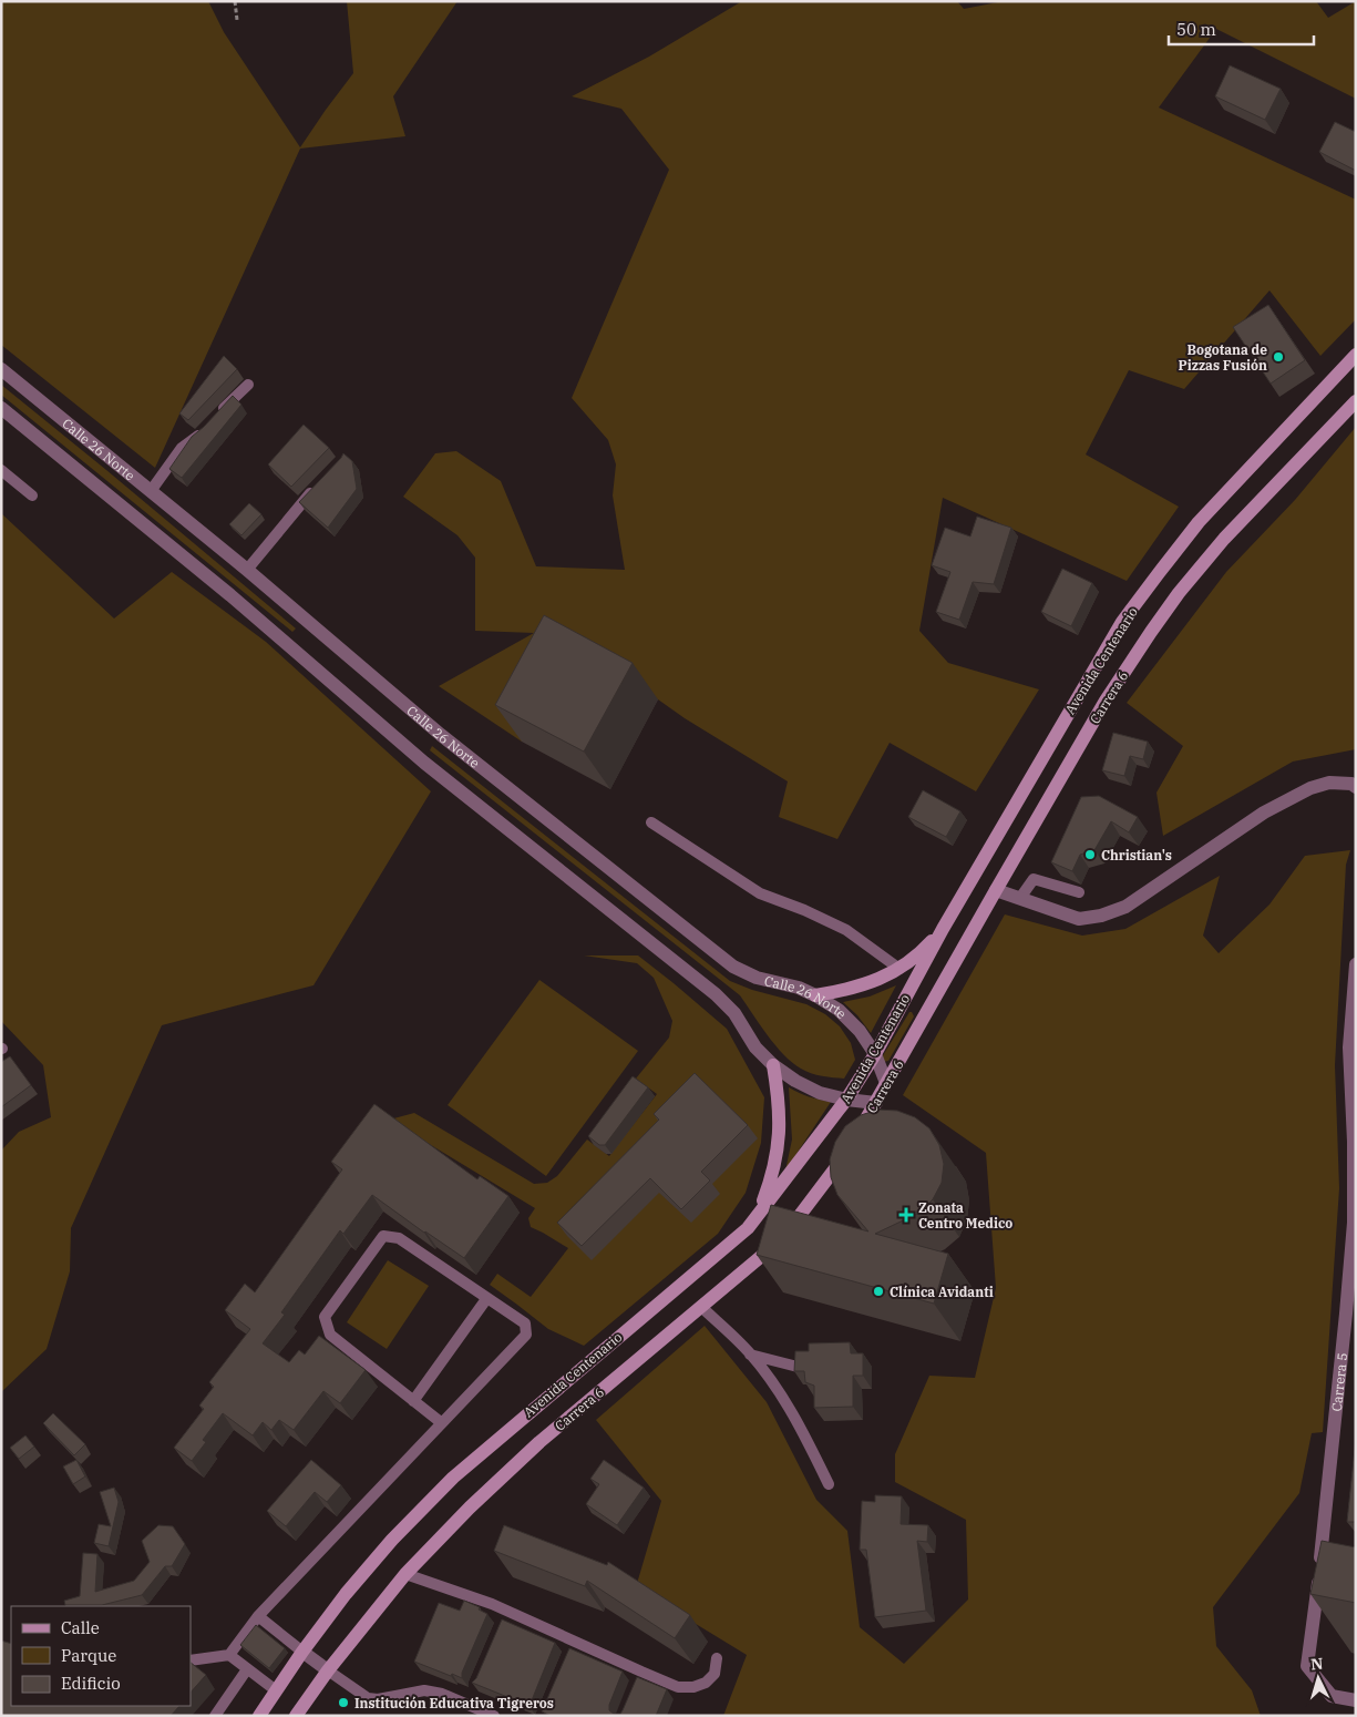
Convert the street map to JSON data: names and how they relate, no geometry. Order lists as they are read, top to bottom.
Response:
{
  "streets": {
    "main road": ["Avenida Centenario", "Carrera 6"],
    "street": ["Calle 26 Norte", "Carrera 5"]
  },
  "crossings": [
    ["Calle 26 Norte", "Avenida Centenario"],
    ["Calle 26 Norte", "Carrera 6"]
  ],
  "places": {
    "other": [
      "Bogotana de Pizzas Fusión",
      "Christian's",
      "Clínica Avidanti",
      "Institución Educativa Tigreros"
    ],
    "health": ["Zonata Centro Medico"]
  },
  "legend": ["Calle", "Parque", "Edificio"],
  "scale_bar": "50 m",
  "north": "top"
}
